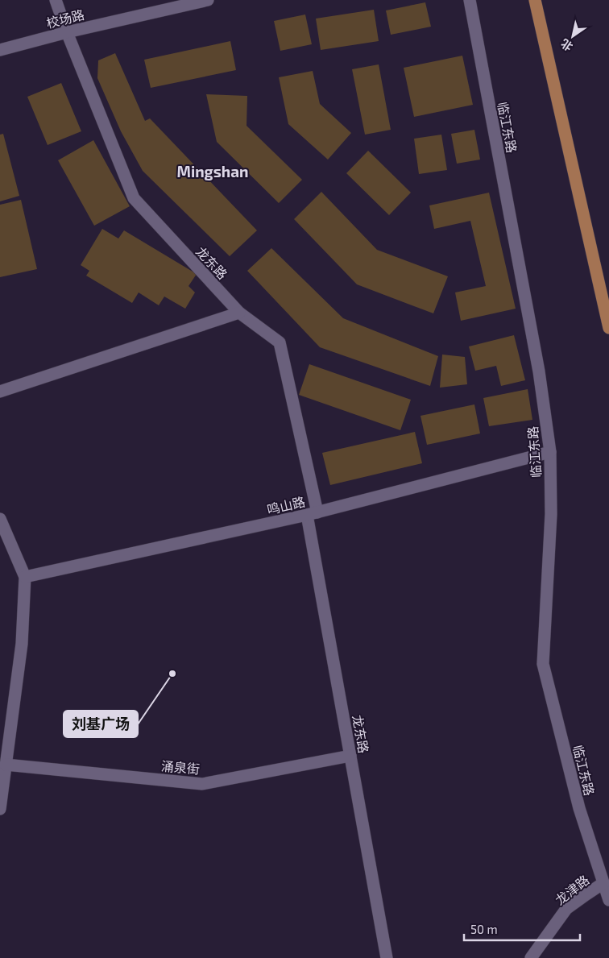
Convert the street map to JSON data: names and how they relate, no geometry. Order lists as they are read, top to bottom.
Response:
{
  "streets": {
    "street": [
      "校场路",
      "临江东路",
      "龙东路",
      "鸣山路",
      "涌泉街",
      "龙津路"
    ]
  },
  "crossings": [
    ["校场路", "龙东路"],
    ["临江东路", "鸣山路"],
    ["临江东路", "龙津路"],
    ["龙东路", "鸣山路"],
    ["龙东路", "涌泉街"]
  ],
  "districts": ["Mingshan"],
  "places": ["刘基广场"],
  "scale_bar": "50 m",
  "north": "bottom left"
}
